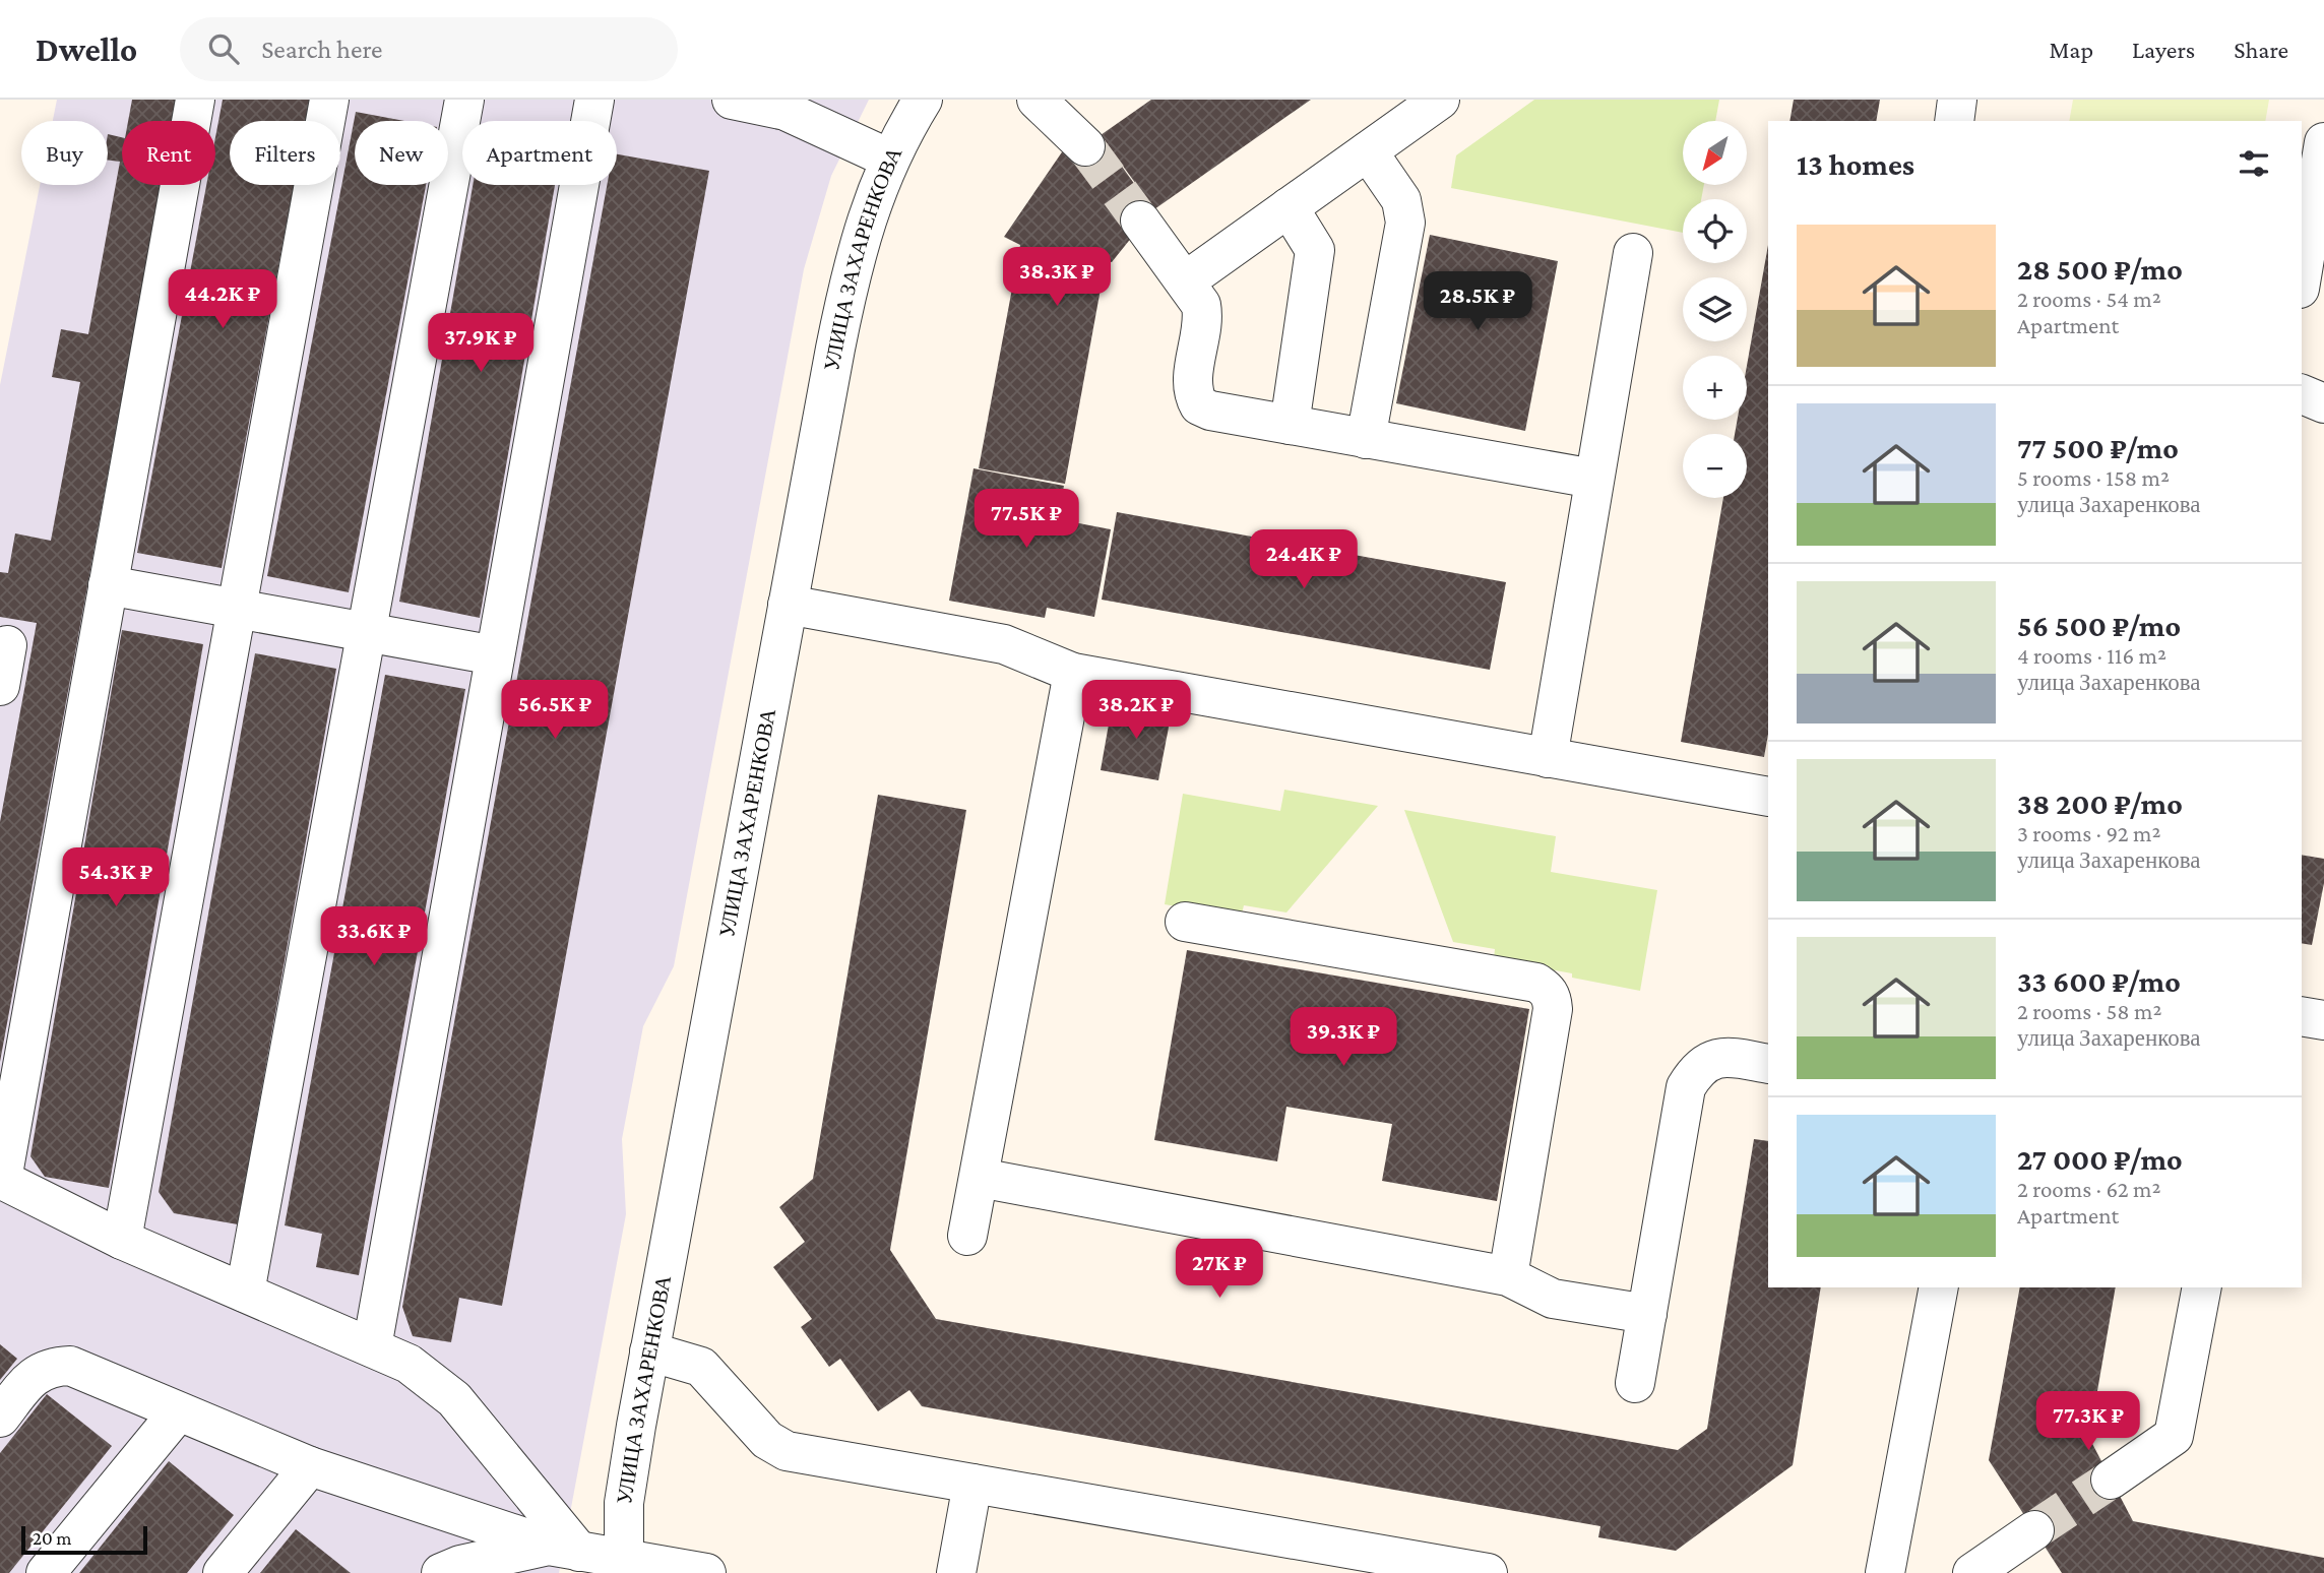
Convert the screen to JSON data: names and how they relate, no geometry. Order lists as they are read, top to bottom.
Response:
{
  "streets": {
    "street": ["УЛИЦА ЗАХАРЕНКОВА"]
  },
  "scale_bar": "20 m",
  "north": "bottom left",
  "page": {
    "header": "Dwello",
    "search": "Search here",
    "nav": ["Map", "Layers", "Share"],
    "map_buttons": ["+", "−"],
    "chip": [
      "Buy",
      "Rent",
      "Filters",
      "New",
      "Apartment"
    ],
    "heading": "13 homes",
    "list": [
      {
        "name": "28 500 ₽/mo",
        "note": "2 rooms · 54 m² · Apartment"
      },
      {
        "name": "77 500 ₽/mo",
        "note": "5 rooms · 158 m² · улица Захаренкова"
      },
      {
        "name": "56 500 ₽/mo",
        "note": "4 rooms · 116 m² · улица Захаренкова"
      },
      {
        "name": "38 200 ₽/mo",
        "note": "3 rooms · 92 m² · улица Захаренкова"
      },
      {
        "name": "33 600 ₽/mo",
        "note": "2 rooms · 58 m² · улица Захаренкова"
      },
      {
        "name": "27 000 ₽/mo",
        "note": "2 rooms · 62 m² · Apartment"
      }
    ],
    "price": [
      "38.3K ₽",
      "44.2K ₽",
      "28.5K ₽",
      "37.9K ₽",
      "77.5K ₽",
      "24.4K ₽",
      "56.5K ₽",
      "38.2K ₽",
      "54.3K ₽",
      "33.6K ₽",
      "39.3K ₽",
      "27K ₽",
      "77.3K ₽"
    ],
    "scale": "20 m"
  }
}
